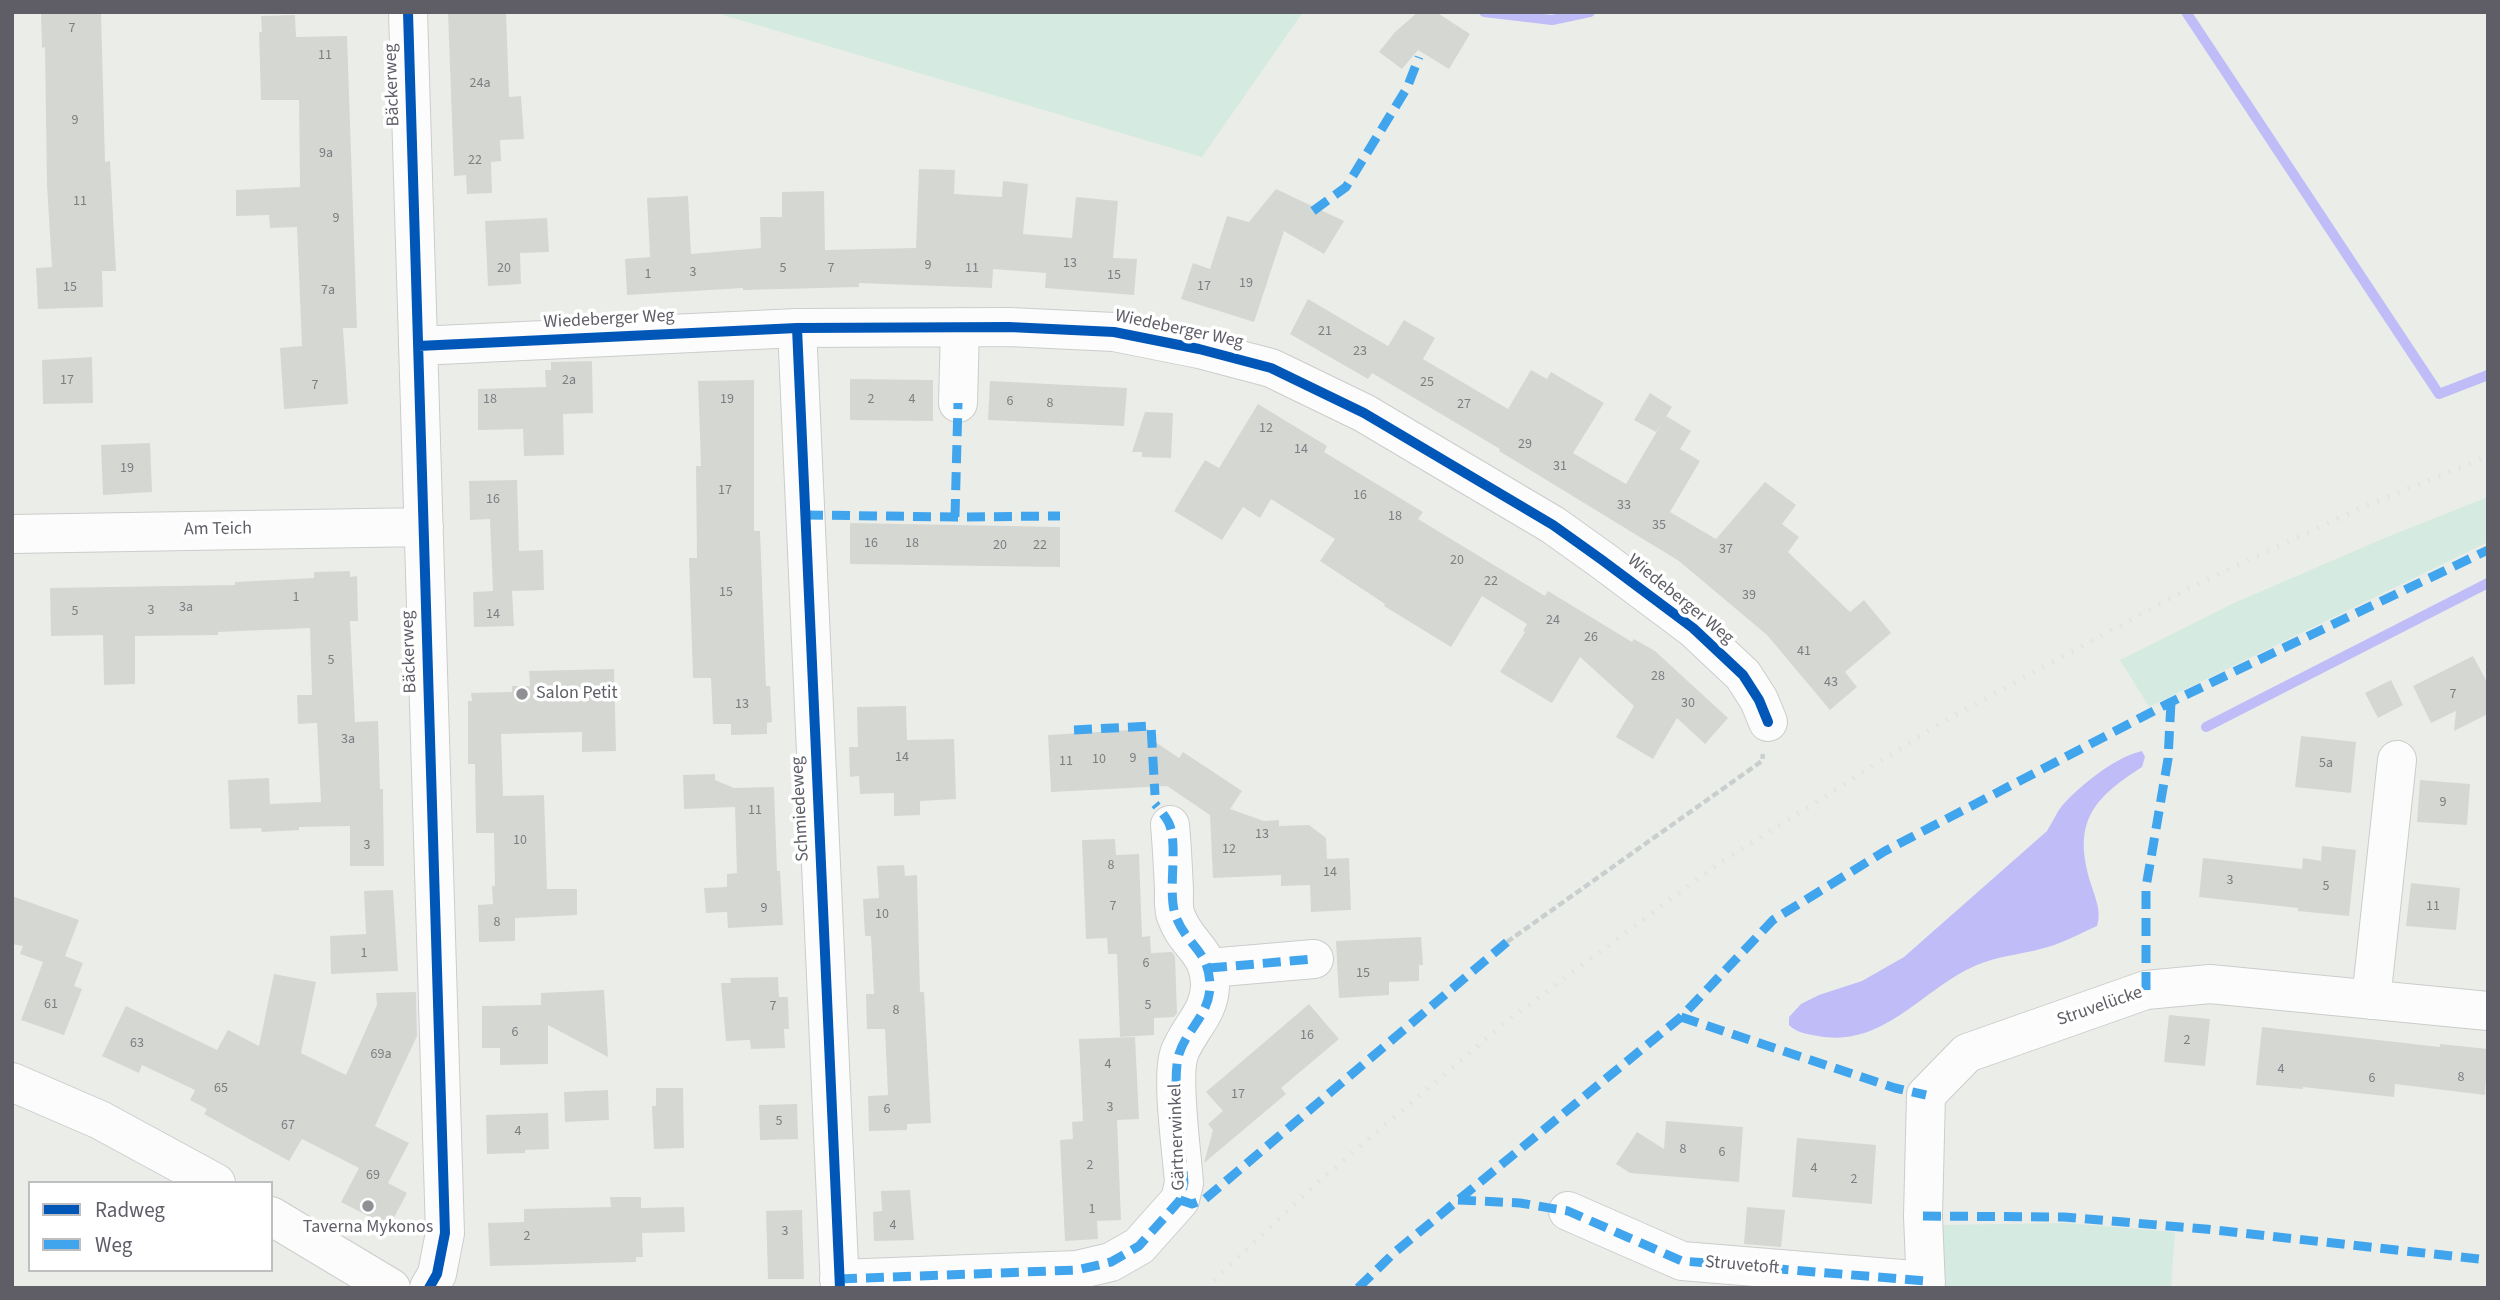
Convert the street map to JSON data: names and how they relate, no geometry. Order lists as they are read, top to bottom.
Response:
{
  "streets": {
    "street": [
      "Bäckerweg",
      "Wiedeberger Weg",
      "Am Teich",
      "Schmiedeweg",
      "Struvelücke",
      "Gärtnerwinkel",
      "Struvetoft"
    ]
  },
  "crossings": [
    ["Bäckerweg", "Wiedeberger Weg"],
    ["Bäckerweg", "Am Teich"],
    ["Wiedeberger Weg", "Schmiedeweg"],
    ["Schmiedeweg", "Gärtnerwinkel"],
    ["Struvelücke", "Struvetoft"]
  ],
  "places": ["Salon Petit", "Taverna Mykonos"],
  "house_numbers": [
    "7",
    "11",
    "24a",
    "9",
    "9a",
    "22",
    "11",
    "9",
    "13",
    "9",
    "20",
    "5",
    "7",
    "11",
    "3",
    "1",
    "15",
    "19",
    "17",
    "15",
    "7a",
    "21",
    "23",
    "17",
    "2a",
    "25",
    "7",
    "18",
    "19",
    "2",
    "4",
    "6",
    "8",
    "27",
    "12",
    "29",
    "14",
    "31",
    "19",
    "17",
    "16",
    "16",
    "33",
    "18",
    "35",
    "16",
    "18",
    "20",
    "22",
    "37",
    "20",
    "22",
    "15",
    "39",
    "1",
    "3a",
    "3",
    "5",
    "14",
    "24",
    "26",
    "41",
    "5",
    "28",
    "43",
    "7",
    "30",
    "13",
    "3a",
    "14",
    "9",
    "10",
    "11",
    "5a",
    "9",
    "11",
    "13",
    "10",
    "3",
    "12",
    "8",
    "14",
    "3",
    "5",
    "7",
    "11",
    "9",
    "10",
    "8",
    "1",
    "6",
    "15",
    "61",
    "5",
    "7",
    "8",
    "6",
    "16",
    "2",
    "63",
    "69a",
    "4",
    "4",
    "8",
    "6",
    "65",
    "17",
    "3",
    "6",
    "5",
    "67",
    "4",
    "8",
    "6",
    "2",
    "4",
    "69",
    "2",
    "1",
    "4",
    "3",
    "2"
  ],
  "legend": ["Radweg", "Weg"]
}
